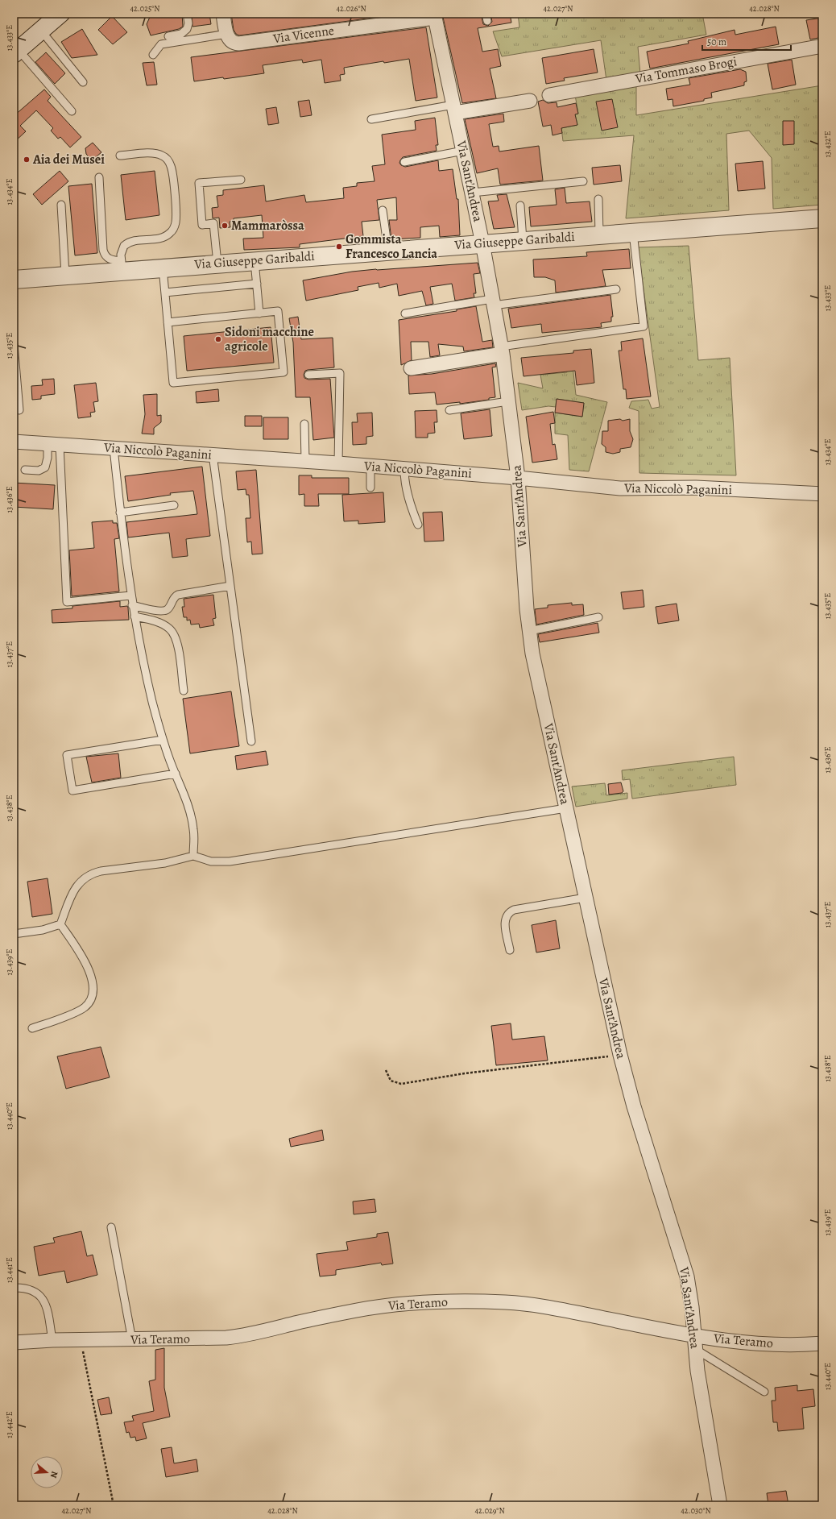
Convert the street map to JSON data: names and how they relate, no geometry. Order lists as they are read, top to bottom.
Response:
{
  "streets": {
    "street": [
      "Via Vicenne",
      "Via Tommaso Brogi",
      "Via Sant'Andrea",
      "Via Giuseppe Garibaldi",
      "Via Niccolò Paganini",
      "Via Teramo"
    ]
  },
  "crossings": [
    ["Via Vicenne", "Via Sant'Andrea"],
    ["Via Sant'Andrea", "Via Giuseppe Garibaldi"],
    ["Via Sant'Andrea", "Via Niccolò Paganini"],
    ["Via Sant'Andrea", "Via Teramo"]
  ],
  "places": [
    "Aia dei Musei",
    "Mammaròssa",
    "Gommista Francesco Lancia",
    "Sidoni macchine agricole"
  ],
  "scale_bar": "50 m",
  "north": "right",
  "coordinates": [
    "42.025°N",
    "42.026°N",
    "42.027°N",
    "42.028°N",
    "13.433°E",
    "13.432°E",
    "13.434°E",
    "13.435°E",
    "13.436°E",
    "13.437°E",
    "13.438°E",
    "13.439°E",
    "13.440°E",
    "13.441°E",
    "13.442°E",
    "42.029°N",
    "42.030°N"
  ]
}
